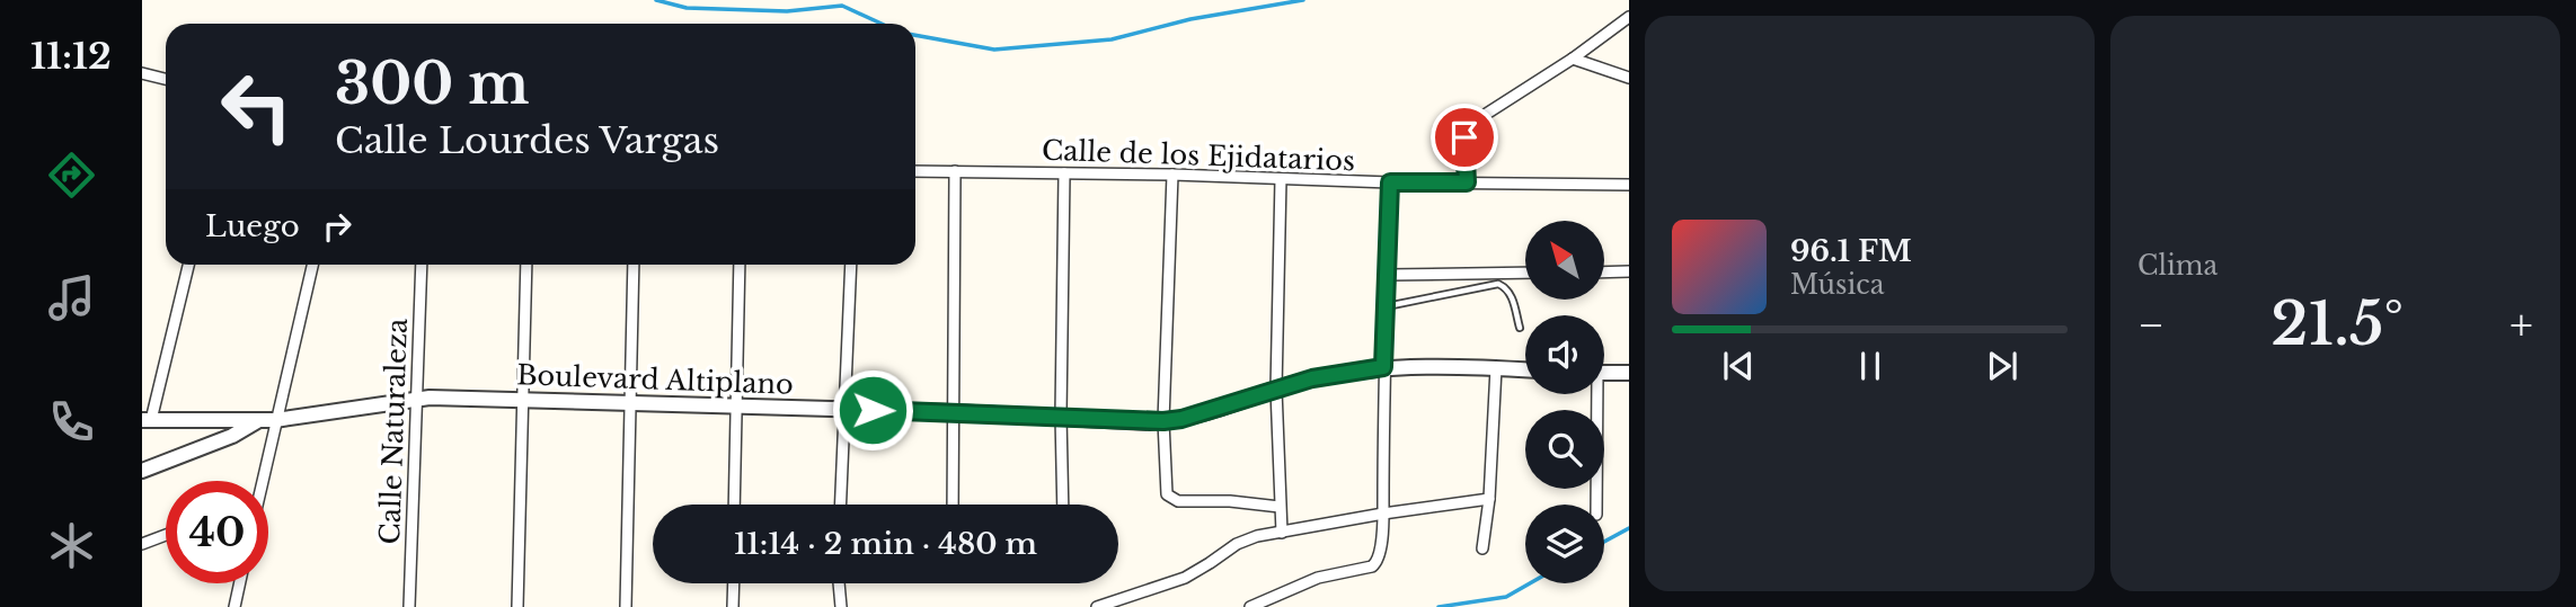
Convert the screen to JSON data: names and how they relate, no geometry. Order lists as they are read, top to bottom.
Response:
{
  "streets": {
    "street": ["Calle de los Ejidatarios", "Boulevard Altiplano", "Calle Naturaleza"]
  },
  "crossings": [
    ["Boulevard Altiplano", "Calle Naturaleza"]
  ],
  "north": "top left",
  "page": {
    "tabs": "11:12",
    "tile": "Clima",
    "turn": ["300 m", "Calle Lourdes Vargas"],
    "then": "Luego",
    "song": ["96.1 FM", "Música"],
    "heat": ["−", "21.5°", "+"],
    "limit": "40",
    "trip": "11:14 · 2 min · 480 m"
  }
}
